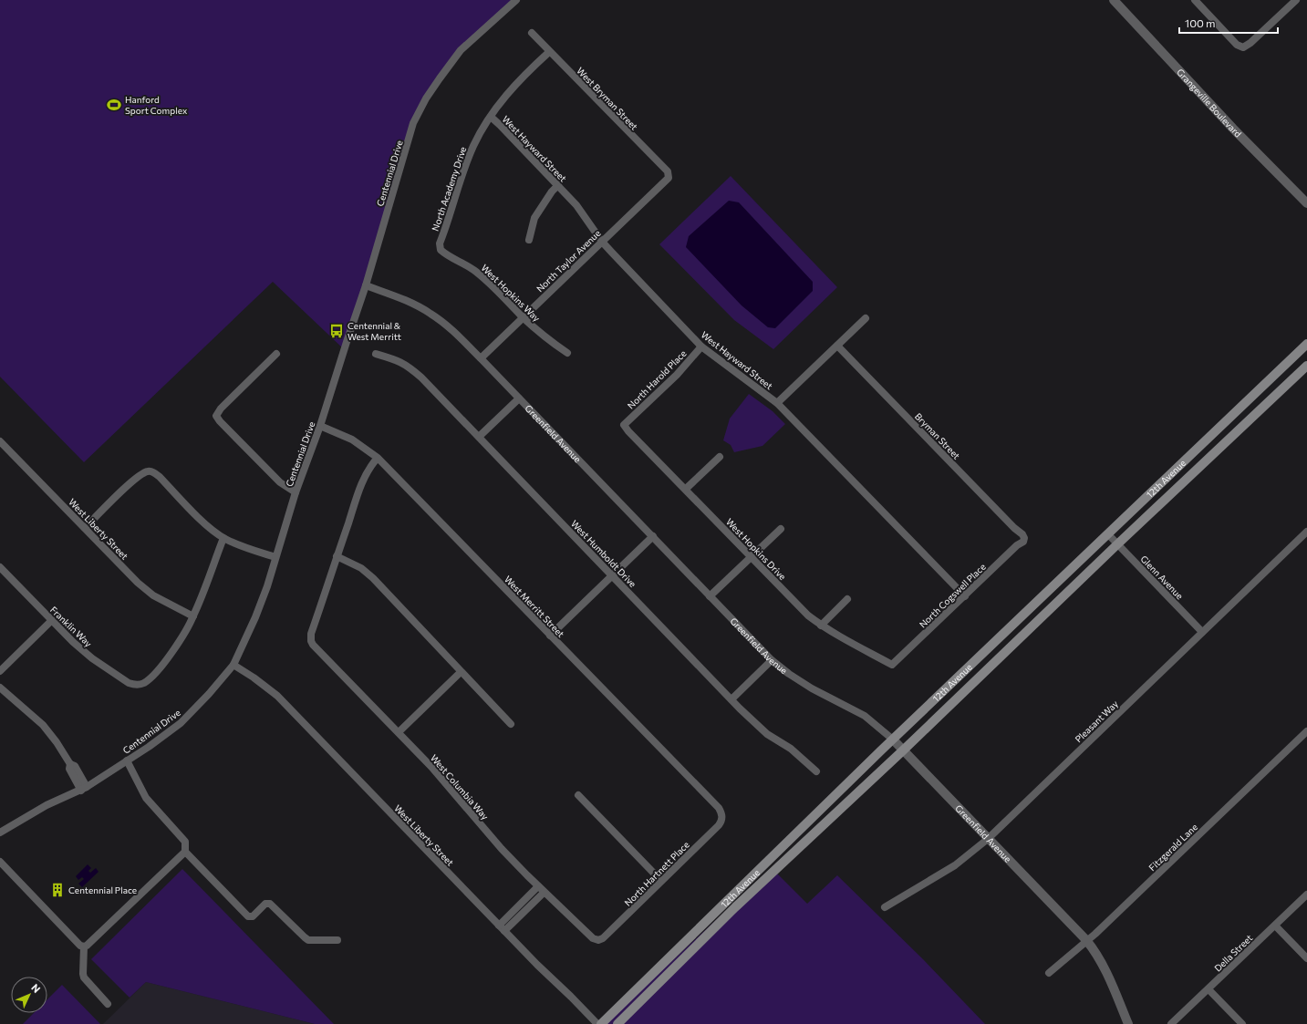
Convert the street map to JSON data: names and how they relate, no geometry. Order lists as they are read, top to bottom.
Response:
{
  "streets": {
    "main road": ["12th Avenue"],
    "street": [
      "West Bryman Street",
      "Grangeville Boulevard",
      "West Hayward Street",
      "Centennial Drive",
      "North Academy Drive",
      "North Taylor Avenue",
      "West Hopkins Way",
      "North Harold Place",
      "Greenfield Avenue",
      "Bryman Street",
      "West Liberty Street",
      "West Hopkins Drive",
      "West Humboldt Drive",
      "Glenn Avenue",
      "North Cogswell Place",
      "West Merritt Street",
      "Franklin Way",
      "Pleasant Way",
      "West Columbia Way",
      "Fitzgerald Lane",
      "North Hartnett Place",
      "Della Street"
    ]
  },
  "crossings": [
    ["West Bryman Street", "North Academy Drive"],
    ["West Bryman Street", "North Taylor Avenue"],
    ["West Hayward Street", "North Academy Drive"],
    ["West Hayward Street", "North Taylor Avenue"],
    ["West Hayward Street", "North Harold Place"],
    ["West Hayward Street", "North Cogswell Place"],
    ["Centennial Drive", "Greenfield Avenue"],
    ["Centennial Drive", "West Liberty Street"],
    ["Centennial Drive", "West Merritt Street"],
    ["North Academy Drive", "West Hopkins Way"],
    ["North Taylor Avenue", "West Hopkins Way"],
    ["North Taylor Avenue", "Greenfield Avenue"],
    ["North Harold Place", "West Hopkins Drive"],
    ["Greenfield Avenue", "12th Avenue"],
    ["Greenfield Avenue", "Pleasant Way"],
    ["Greenfield Avenue", "Fitzgerald Lane"],
    ["Bryman Street", "North Cogswell Place"],
    ["12th Avenue", "Glenn Avenue"],
    ["West Liberty Street", "Franklin Way"],
    ["West Hopkins Drive", "North Cogswell Place"],
    ["Glenn Avenue", "Pleasant Way"],
    ["West Merritt Street", "North Hartnett Place"],
    ["West Columbia Way", "North Hartnett Place"]
  ],
  "places": {
    "sports": ["Hanford Sport Complex"],
    "bus stop": ["Centennial & West Merritt"],
    "building": ["Centennial Place"]
  },
  "scale_bar": "100 m",
  "north": "top right"
}
